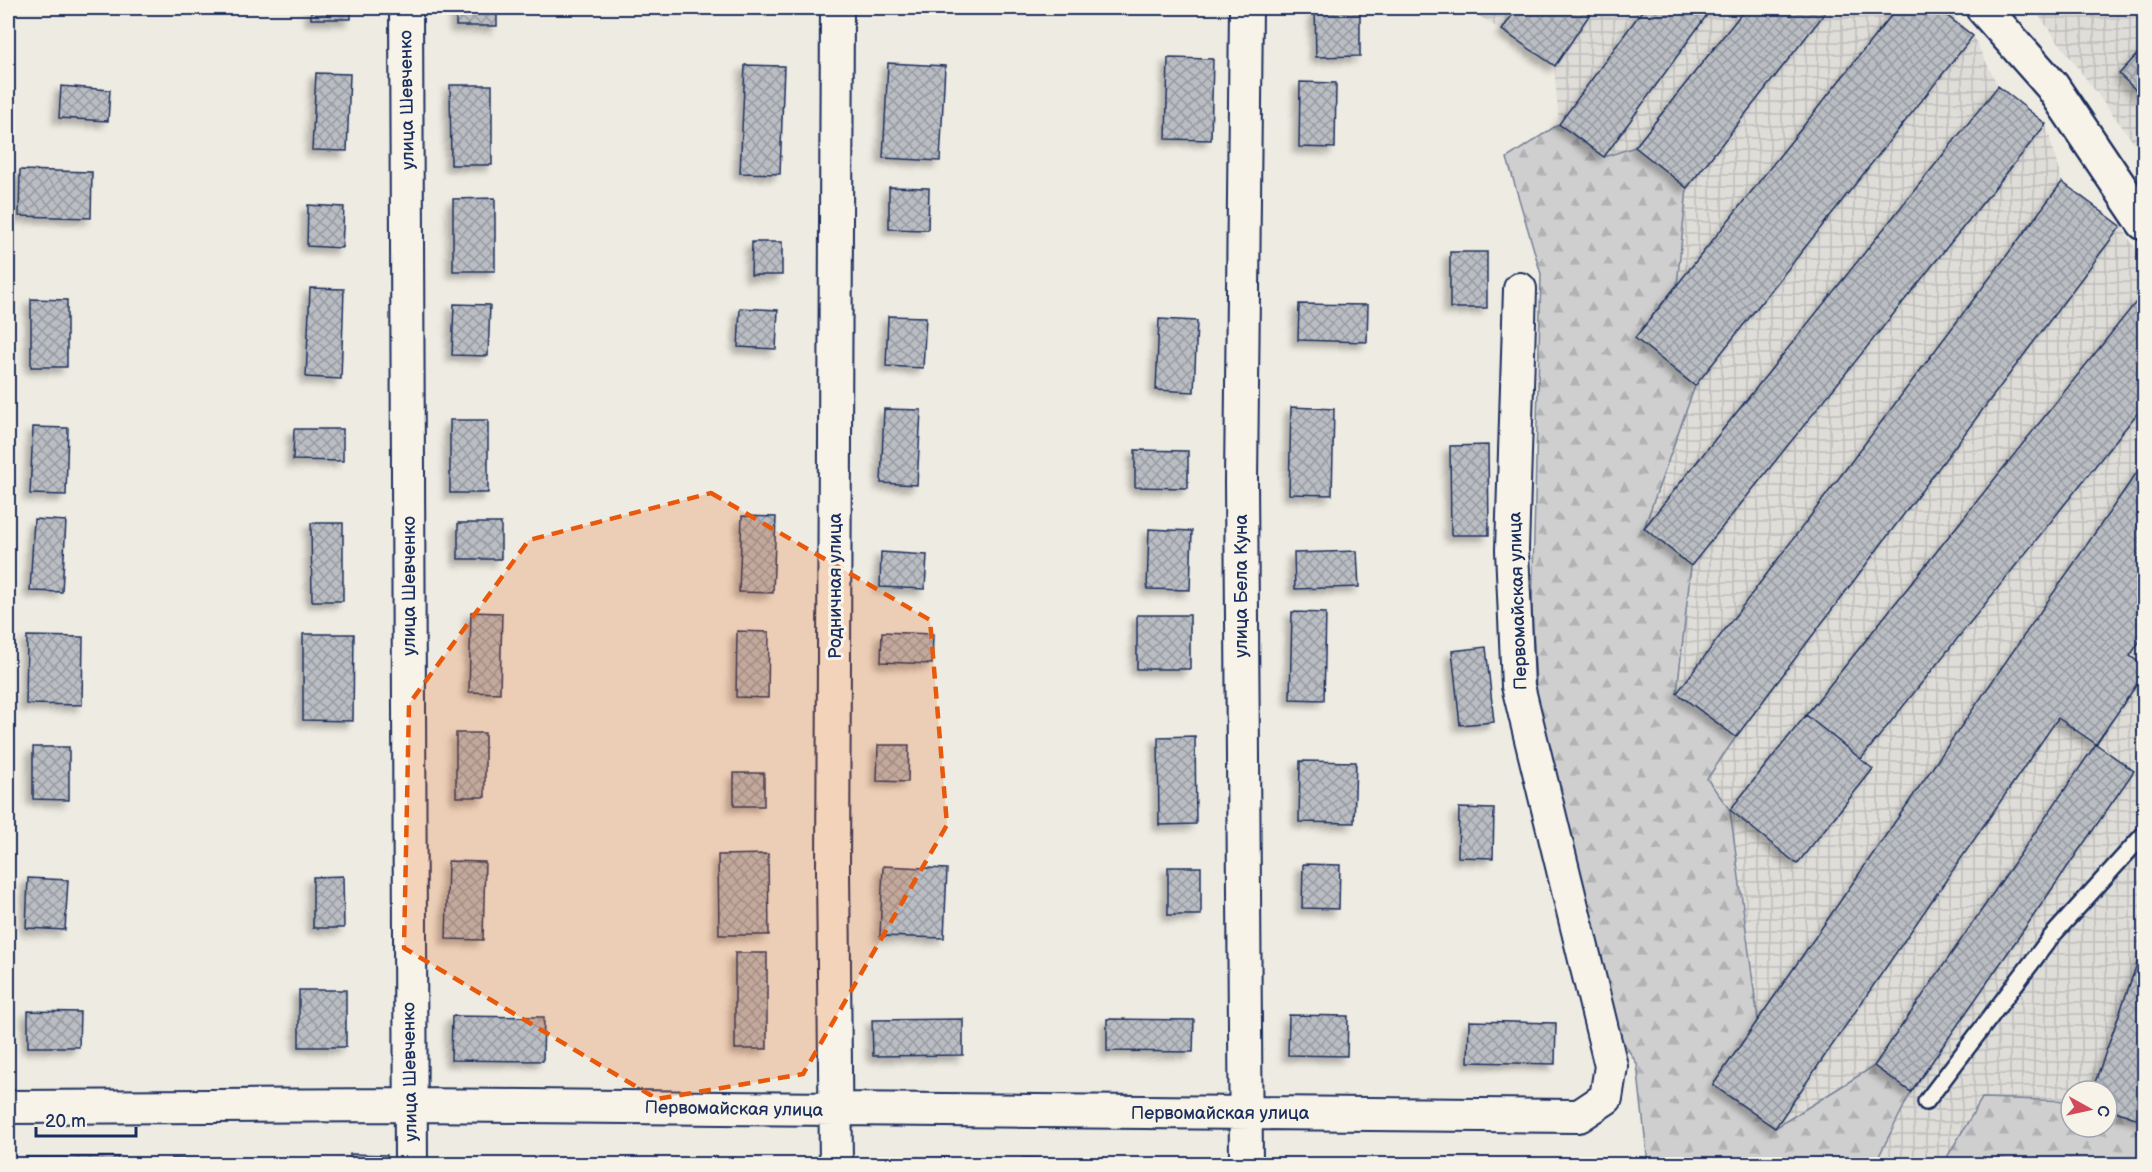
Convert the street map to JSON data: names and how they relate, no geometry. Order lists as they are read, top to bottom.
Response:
{
  "streets": {
    "street": [
      "улица Шевченко",
      "Родничная улица",
      "улица Бела Куна",
      "Первомайская улица"
    ]
  },
  "crossings": [
    ["улица Шевченко", "Первомайская улица"],
    ["Родничная улица", "Первомайская улица"],
    ["улица Бела Куна", "Первомайская улица"]
  ],
  "scale_bar": "20 m",
  "north": "right"
}
